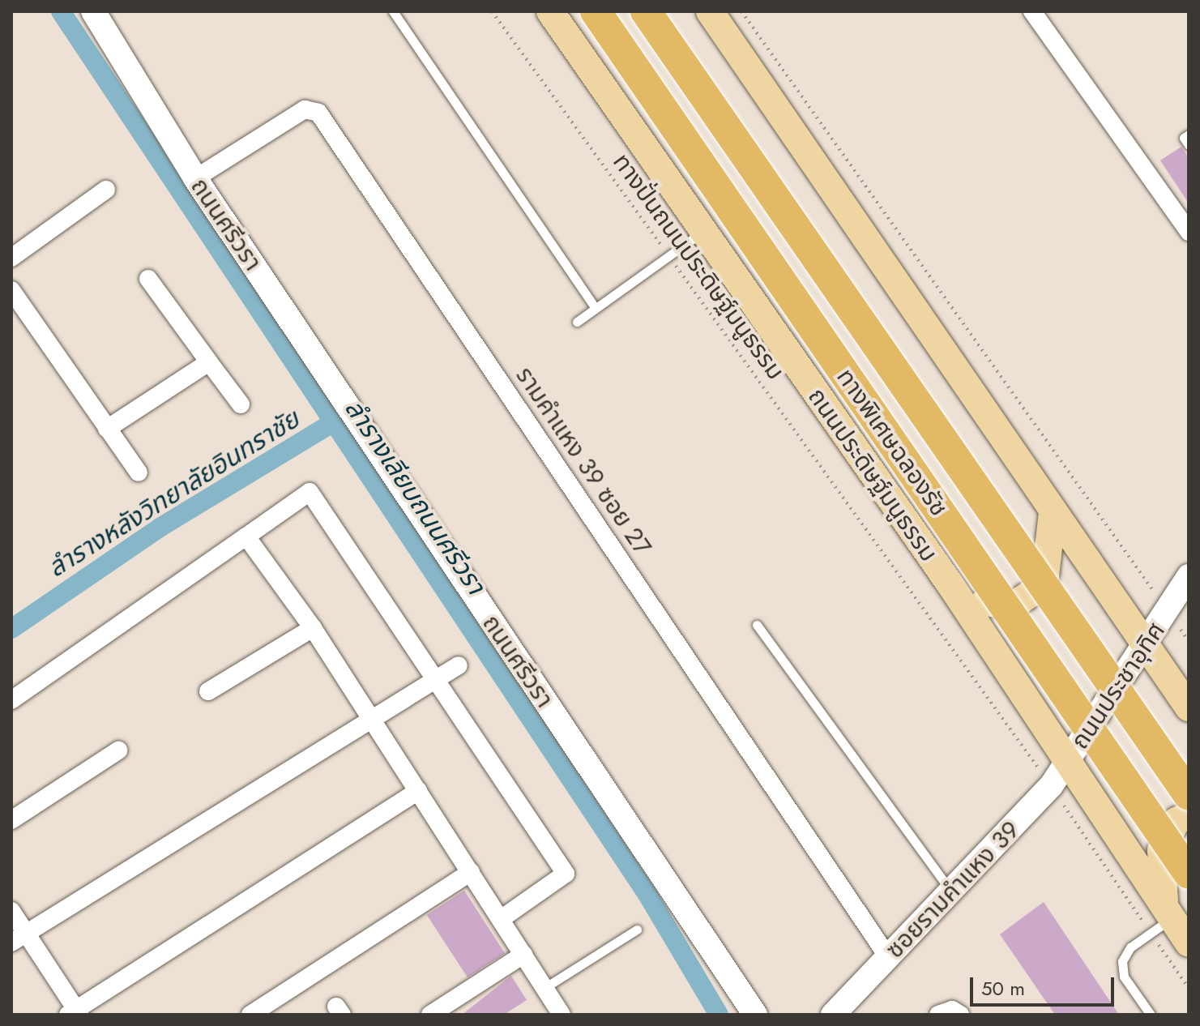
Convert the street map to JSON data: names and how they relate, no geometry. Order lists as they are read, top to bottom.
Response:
{
  "streets": {
    "highway": ["ทางพิเศษฉลองรัช"],
    "main road": ["ถนนประดิษฐ์มนูธรรม"],
    "street": [
      "ถนนศรีวรา",
      "รามคำแหง 39 ซอย 27",
      "ถนนประชาอุทิศ",
      "ซอยรามคำแหง 39"
    ],
    "path": ["ทางปั่นถนนประดิษฐ์มนูธรรม"]
  },
  "crossings": [
    ["ถนนศรีวรา", "รามคำแหง 39 ซอย 27"],
    ["ทางปั่นถนนประดิษฐ์มนูธรรม", "ถนนประดิษฐ์มนูธรรม"],
    ["ทางปั่นถนนประดิษฐ์มนูธรรม", "ซอยรามคำแหง 39"],
    ["รามคำแหง 39 ซอย 27", "ซอยรามคำแหง 39"],
    ["ถนนประดิษฐ์มนูธรรม", "ถนนประชาอุทิศ"],
    ["ถนนประดิษฐ์มนูธรรม", "ซอยรามคำแหง 39"],
    ["ถนนประชาอุทิศ", "ซอยรามคำแหง 39"]
  ],
  "water": ["ลำรางหลังวิทยาลัยอินทราชัย", "ลำรางเลียบถนนศรีวรา"],
  "scale_bar": "50 m"
}
